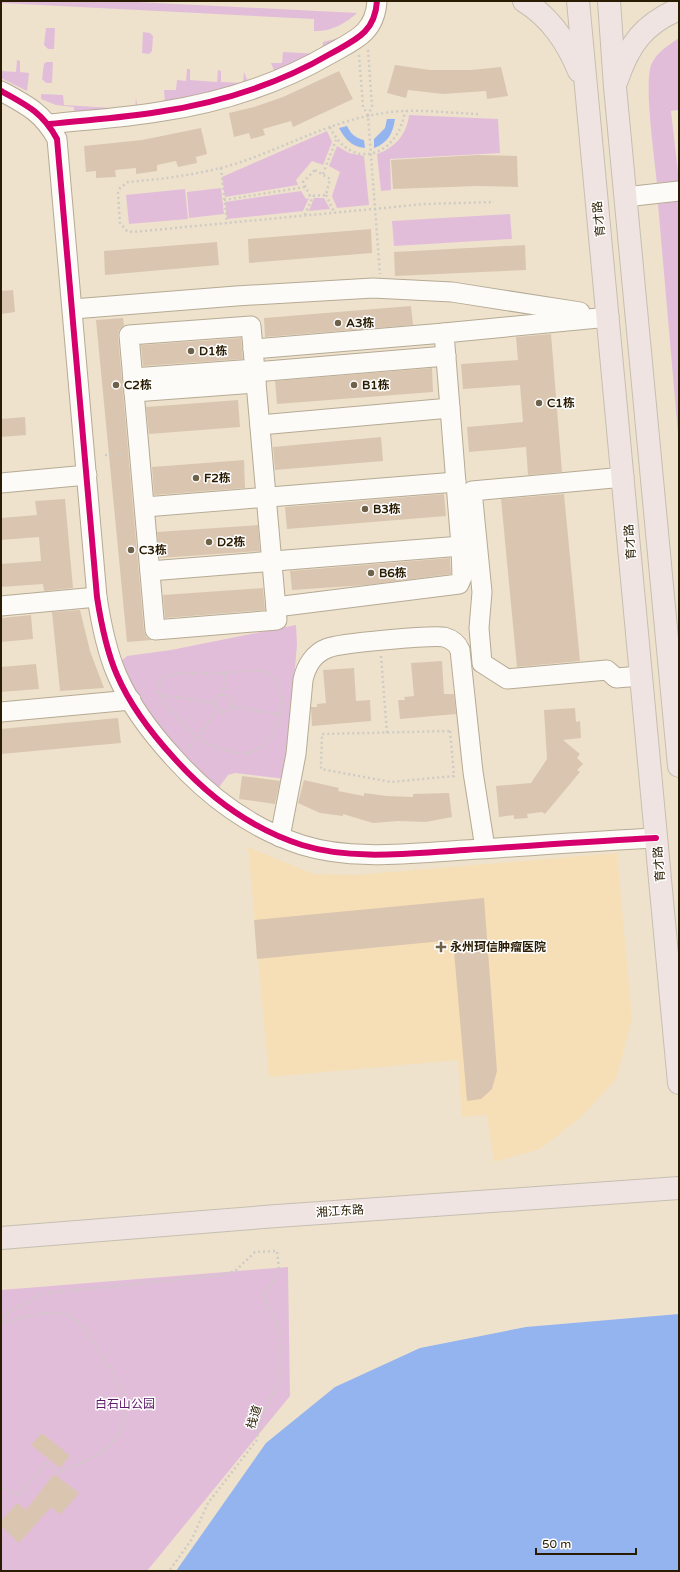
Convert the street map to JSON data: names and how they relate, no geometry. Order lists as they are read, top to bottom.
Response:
{
  "streets": {
    "main road": ["育才路", "湘江东路"],
    "path": ["栈道"]
  },
  "parks": ["白石山公园"],
  "places": {
    "other": [
      "A3栋",
      "D1栋",
      "C2栋",
      "B1栋",
      "C1栋",
      "F2栋",
      "B3栋",
      "D2栋",
      "C3栋",
      "B6栋"
    ],
    "health": ["永州珂信肿瘤医院"]
  },
  "scale_bar": "50 m"
}
